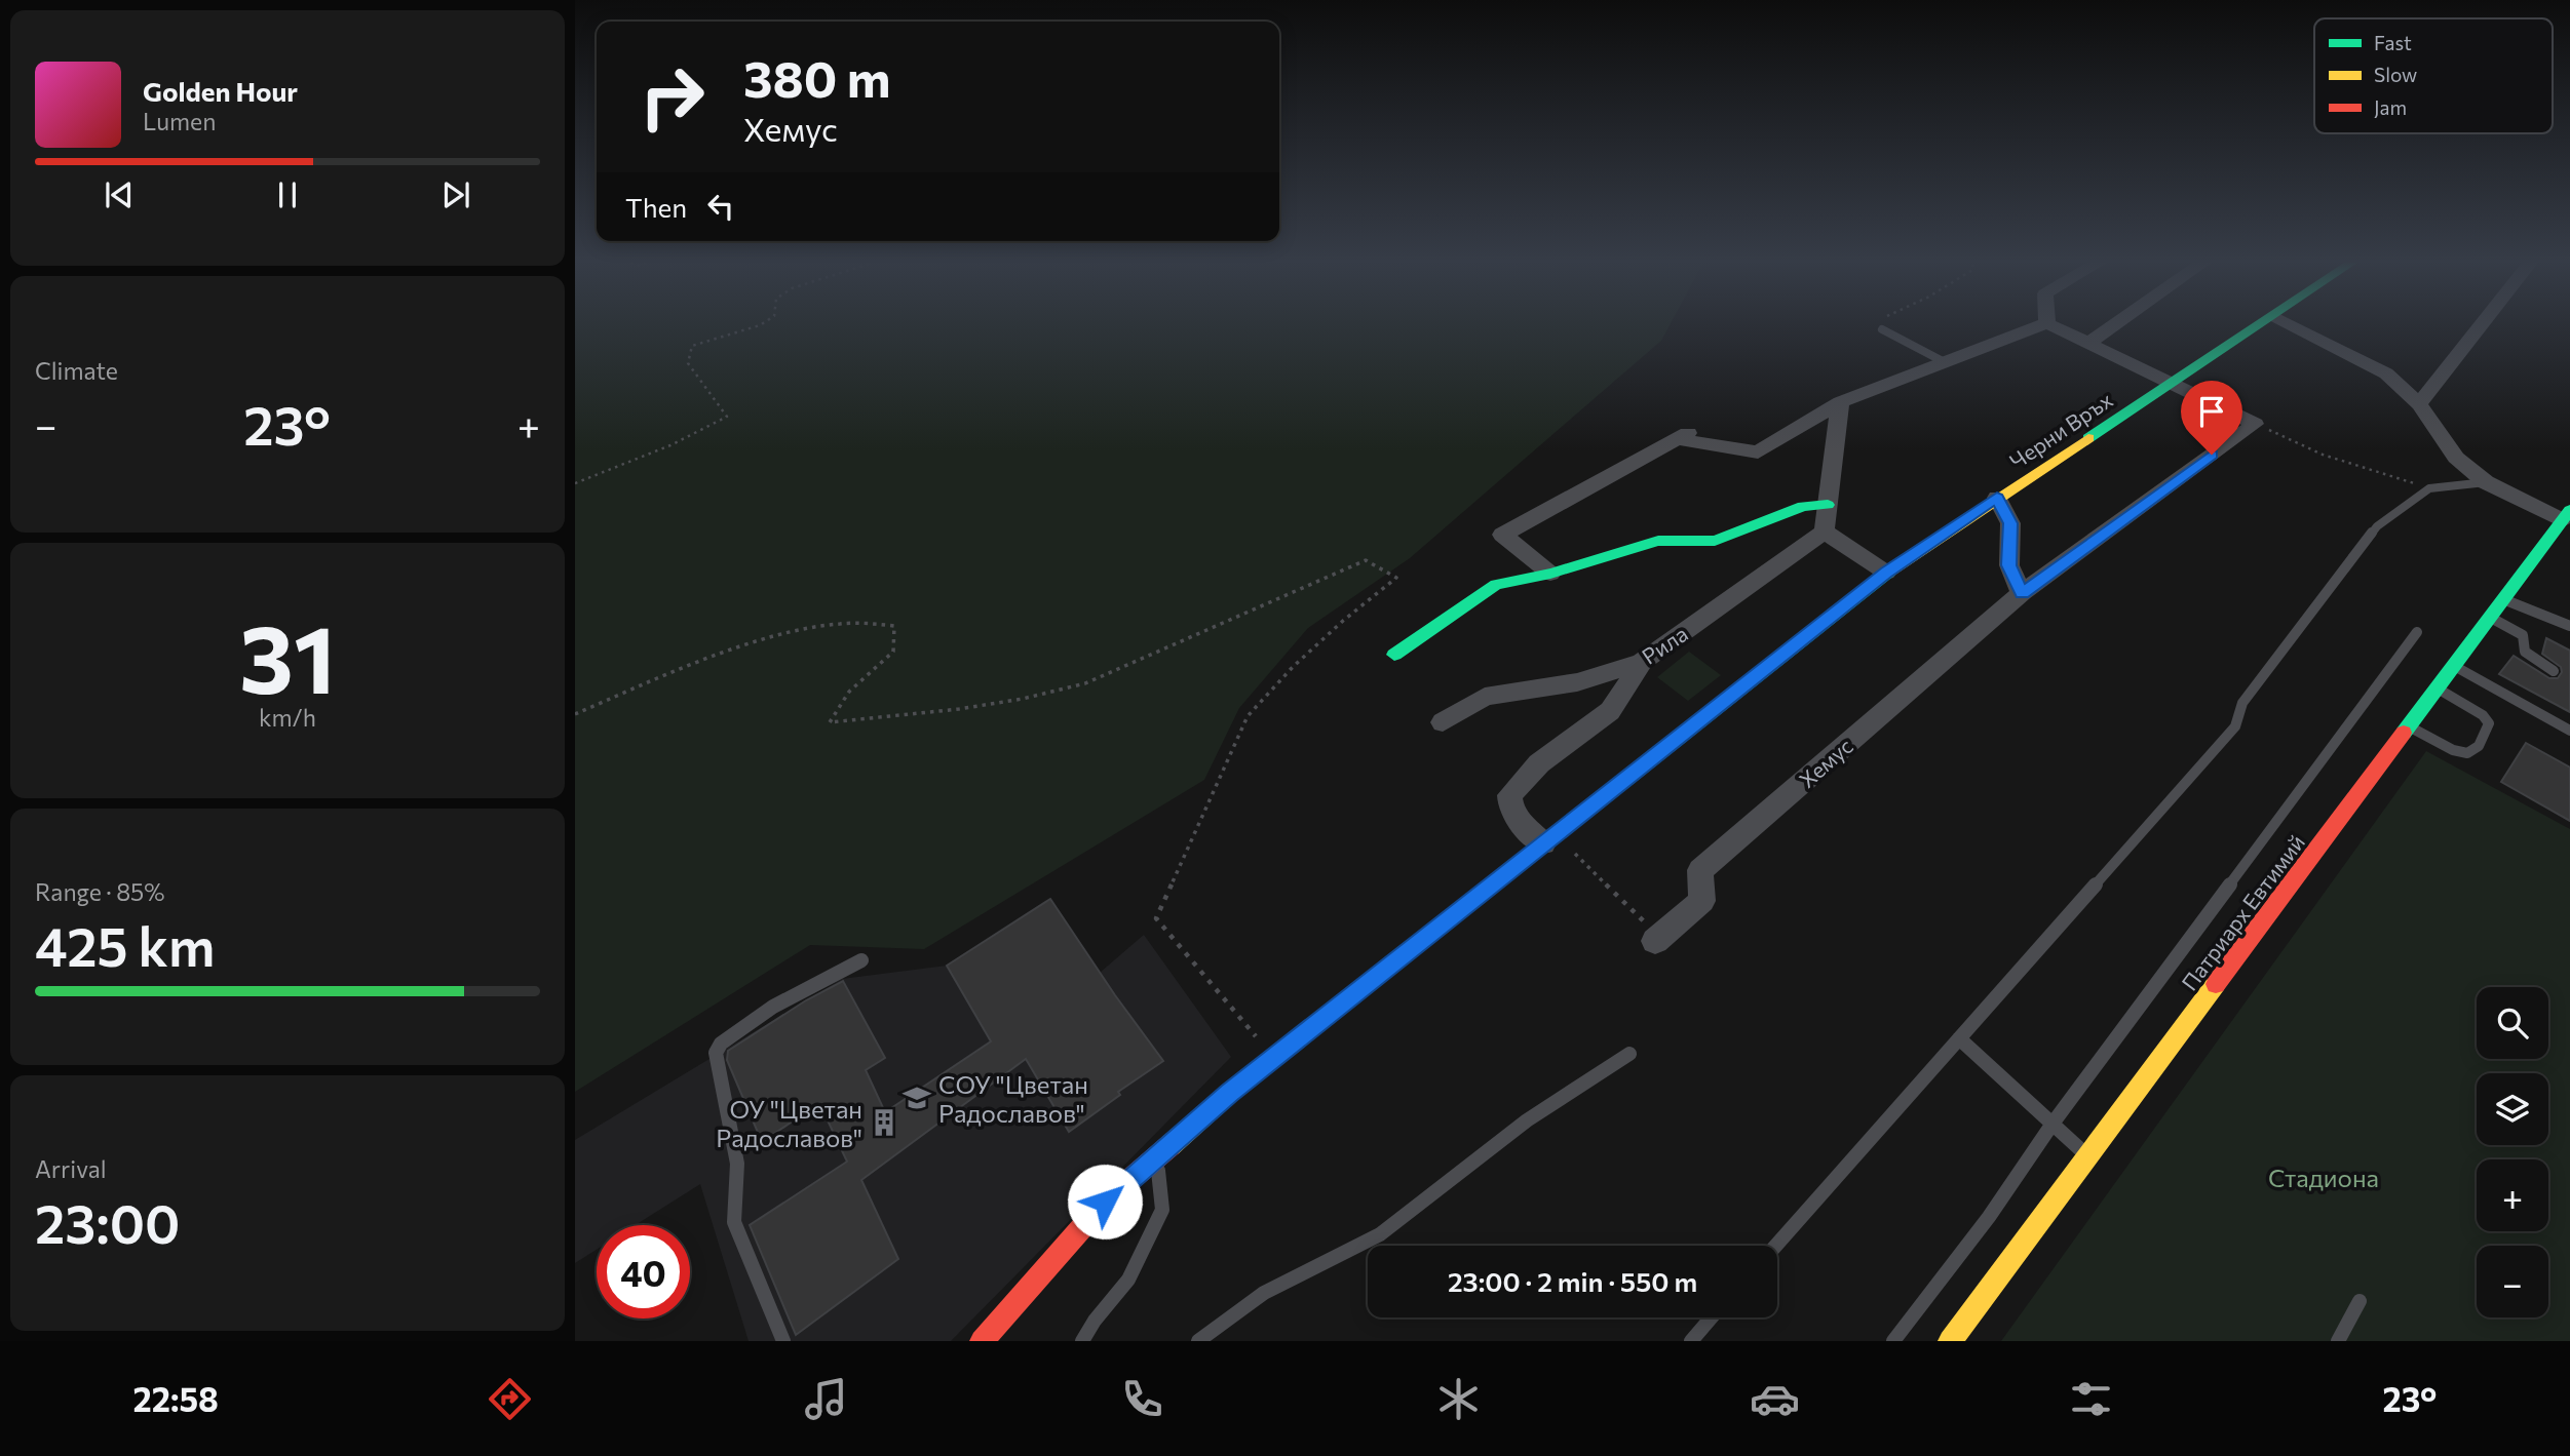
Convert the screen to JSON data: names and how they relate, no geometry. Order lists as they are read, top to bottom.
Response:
{
  "streets": {
    "street": [
      "Черни Връх",
      "Рила",
      "Хемус",
      "Патриарх Евтимий"
    ]
  },
  "parks": ["Стадиона"],
  "places": {
    "school or university": ["СОУ \"Цветан Радославов\""],
    "building": ["ОУ \"Цветан Радославов\""]
  },
  "legend": ["Fast", "Slow", "Jam"],
  "page": {
    "turn": ["380 m", "Хемус"],
    "song": ["Golden Hour", "Lumen"],
    "then": "Then",
    "tile": [
      "Climate",
      ["31", "km/h"],
      ["Range · 85%", "425 km"],
      ["Arrival", "23:00"]
    ],
    "heat": ["−", "23°", "+"],
    "map_buttons": ["+", "−"],
    "limit": "40",
    "trip": "23:00 · 2 min · 550 m",
    "tabs": ["22:58", "23°"]
  }
}
